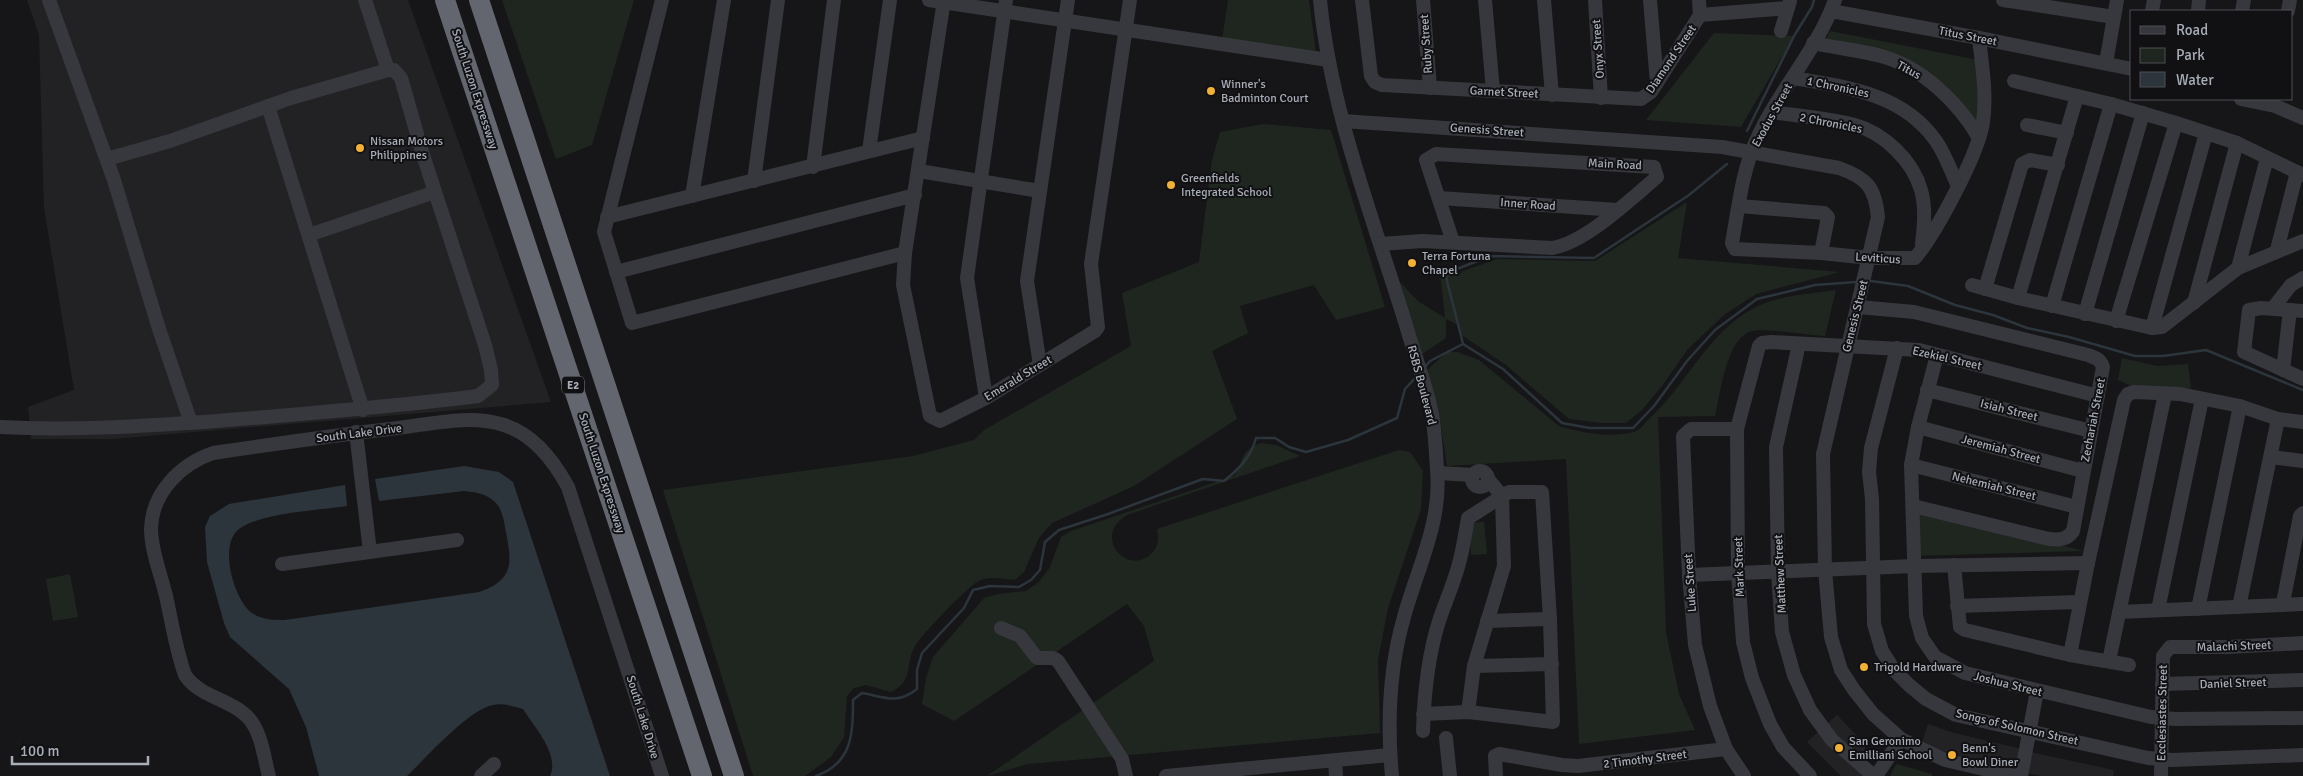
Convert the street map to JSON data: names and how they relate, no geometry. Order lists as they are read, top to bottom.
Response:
{
  "streets": {
    "highway": ["South Luzon Expressway", "E2"],
    "street": [
      "Titus Street",
      "Ruby Street",
      "Onyx Street",
      "Diamond Street",
      "Titus",
      "1 Chronicles",
      "Garnet Street",
      "Exodus Street",
      "2 Chronicles",
      "Genesis Street",
      "Main Road",
      "Inner Road",
      "Leviticus",
      "Ezekiel Street",
      "Emerald Street",
      "RSBS Boulevard",
      "Isiah Street",
      "Zechariah Street",
      "South Lake Drive",
      "Jeremiah Street",
      "Nehemiah Street",
      "Mark Street",
      "Matthew Street",
      "Luke Street",
      "Malachi Street",
      "Daniel Street",
      "Joshua Street",
      "Ecclesiastes Street",
      "Songs of Solomon Street",
      "2 Timothy Street"
    ]
  },
  "crossings": [
    ["Titus Street", "Exodus Street"],
    ["Ruby Street", "Garnet Street"],
    ["Onyx Street", "Garnet Street"],
    ["Diamond Street", "Garnet Street"],
    ["Titus", "Exodus Street"],
    ["1 Chronicles", "Exodus Street"],
    ["Exodus Street", "2 Chronicles"],
    ["Exodus Street", "Genesis Street"],
    ["Exodus Street", "Leviticus"],
    ["2 Chronicles", "Leviticus"],
    ["Genesis Street", "Leviticus"],
    ["Genesis Street", "Ezekiel Street"],
    ["Genesis Street", "RSBS Boulevard"],
    ["Genesis Street", "Zechariah Street"],
    ["Main Road", "Inner Road"],
    ["Main Road", "RSBS Boulevard"],
    ["Ezekiel Street", "Zechariah Street"],
    ["Ezekiel Street", "Mark Street"],
    ["Ezekiel Street", "Matthew Street"],
    ["Ezekiel Street", "Joshua Street"],
    ["Ezekiel Street", "Songs of Solomon Street"],
    ["Isiah Street", "Zechariah Street"],
    ["Isiah Street", "Joshua Street"],
    ["Zechariah Street", "Jeremiah Street"],
    ["Zechariah Street", "Nehemiah Street"],
    ["Zechariah Street", "Joshua Street"],
    ["Jeremiah Street", "Joshua Street"],
    ["Nehemiah Street", "Joshua Street"],
    ["Mark Street", "Luke Street"],
    ["Luke Street", "2 Timothy Street"],
    ["Malachi Street", "Ecclesiastes Street"],
    ["Daniel Street", "Ecclesiastes Street"],
    ["Joshua Street", "Ecclesiastes Street"],
    ["Ecclesiastes Street", "Songs of Solomon Street"]
  ],
  "places": [
    "Winner's Badminton Court",
    "Nissan Motors Philippines",
    "Greenfields Integrated School",
    "Terra Fortuna Chapel",
    "Trigold Hardware",
    "San Geronimo Emilliani School",
    "Benn's Bowl Diner"
  ],
  "legend": ["Road", "Park", "Water"],
  "scale_bar": "100 m"
}
